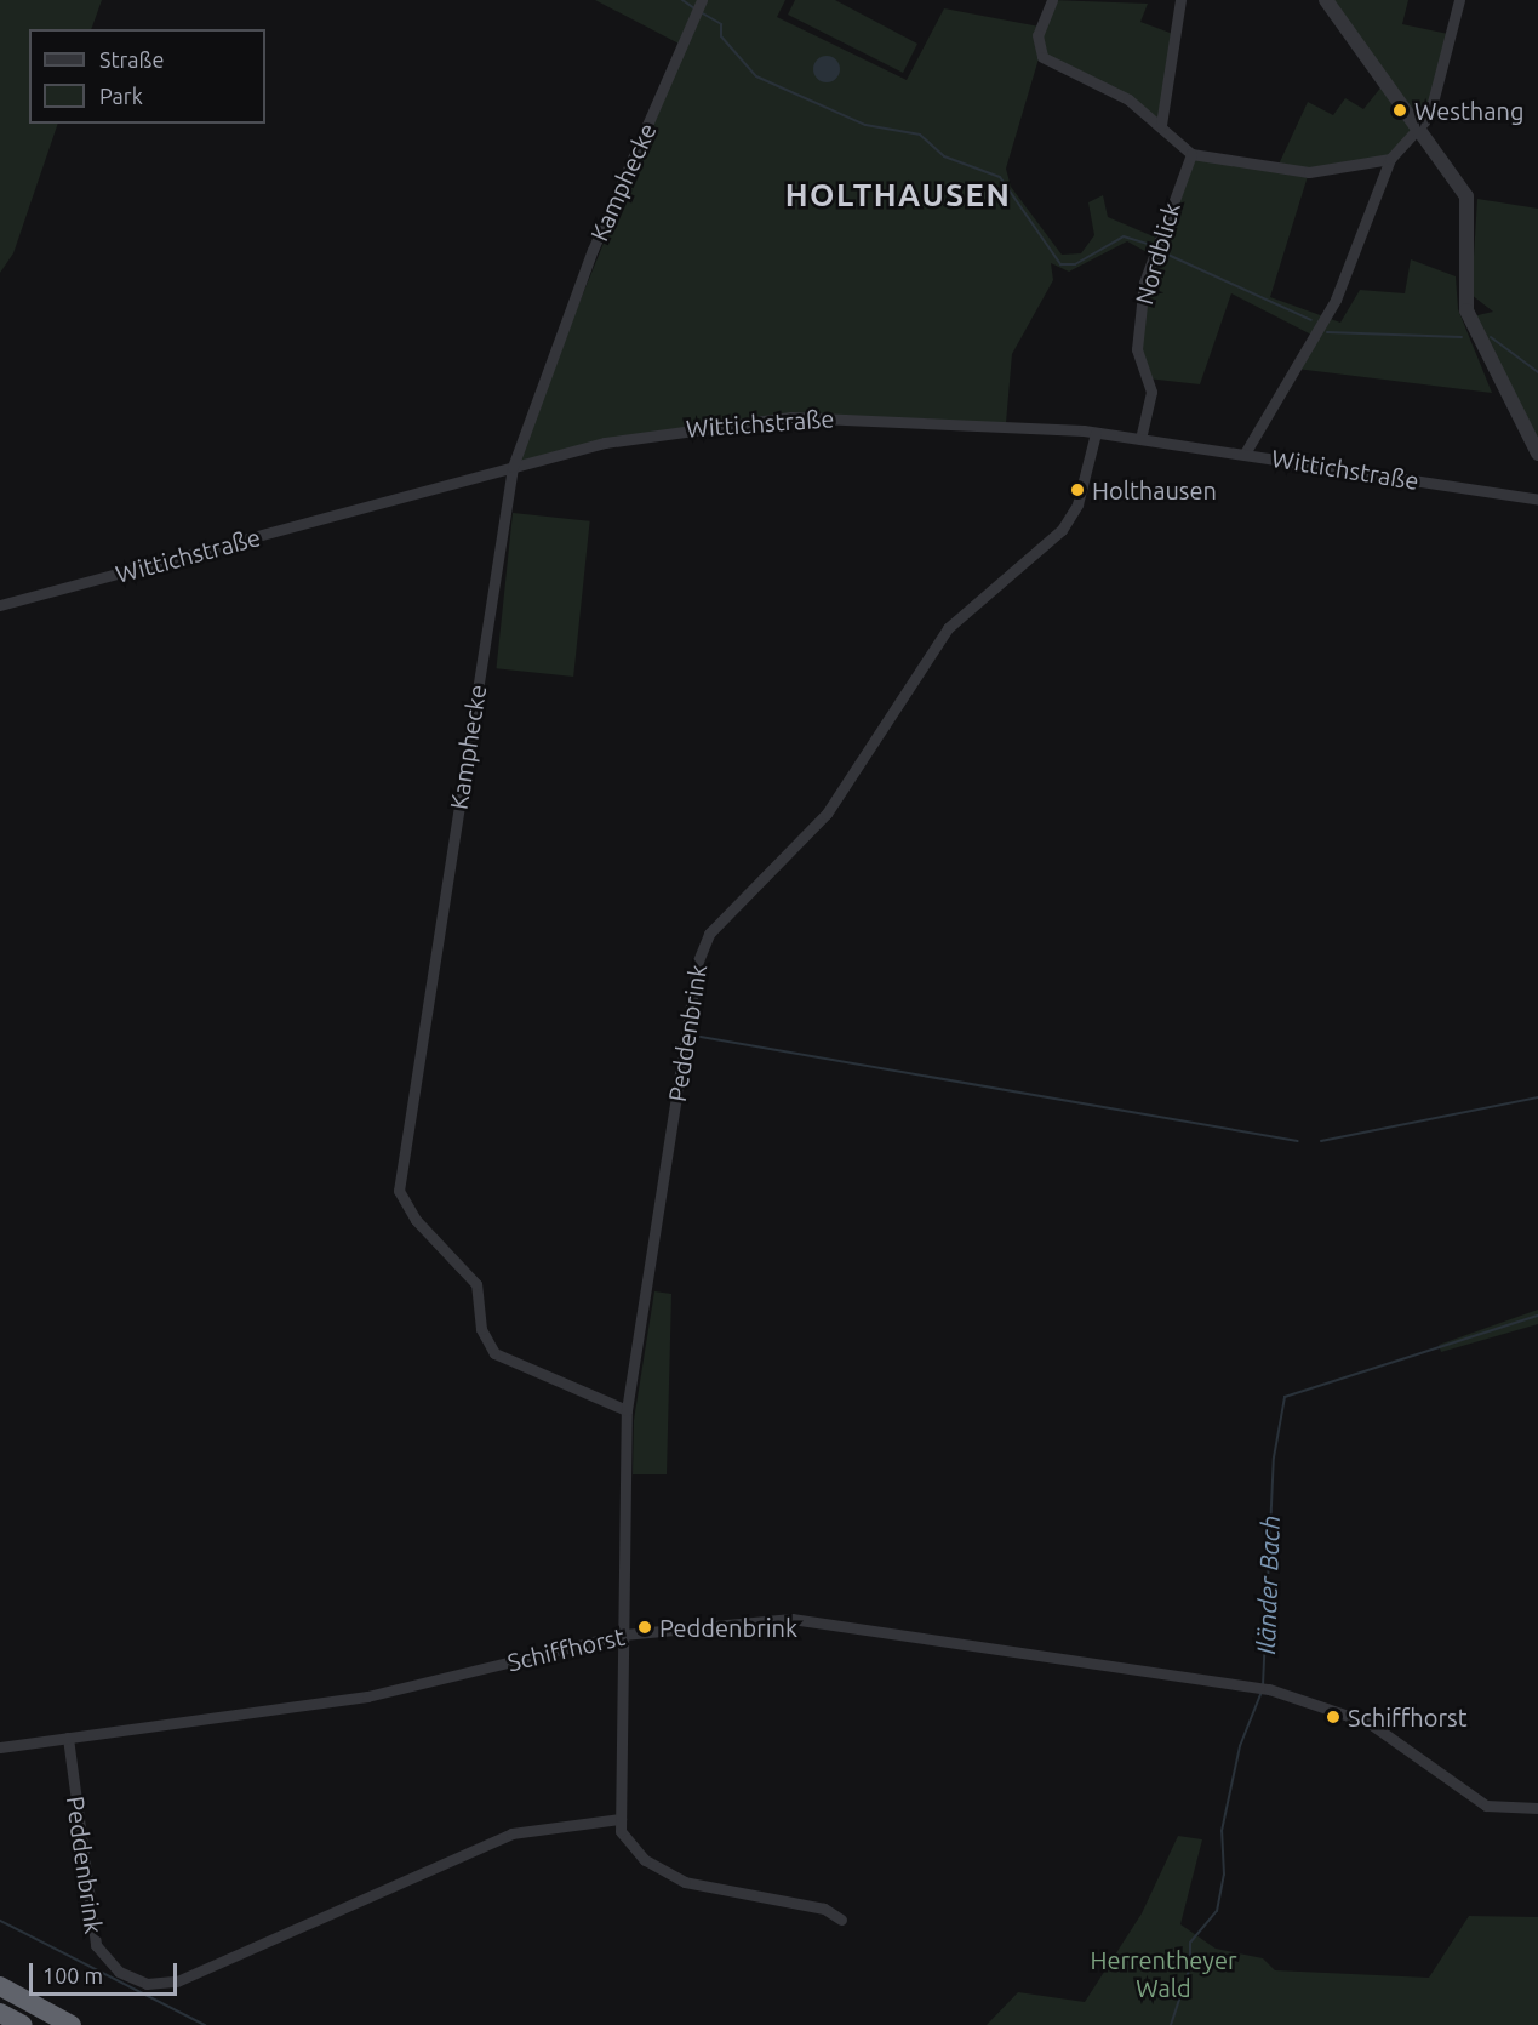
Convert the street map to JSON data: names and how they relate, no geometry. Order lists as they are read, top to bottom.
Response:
{
  "streets": {
    "street": [
      "Kamphecke",
      "Nordblick",
      "Wittichstraße",
      "Peddenbrink",
      "Schiffhorst"
    ]
  },
  "crossings": [
    ["Kamphecke", "Wittichstraße"],
    ["Kamphecke", "Peddenbrink"],
    ["Nordblick", "Wittichstraße"],
    ["Wittichstraße", "Peddenbrink"],
    ["Peddenbrink", "Schiffhorst"]
  ],
  "districts": ["HOLTHAUSEN"],
  "water": ["Iländer Bach"],
  "parks": ["Herrentheyer Wald"],
  "places": [
    "Westhang",
    "Holthausen",
    "Peddenbrink",
    "Schiffhorst"
  ],
  "legend": ["Straße", "Park"],
  "scale_bar": "100 m"
}
